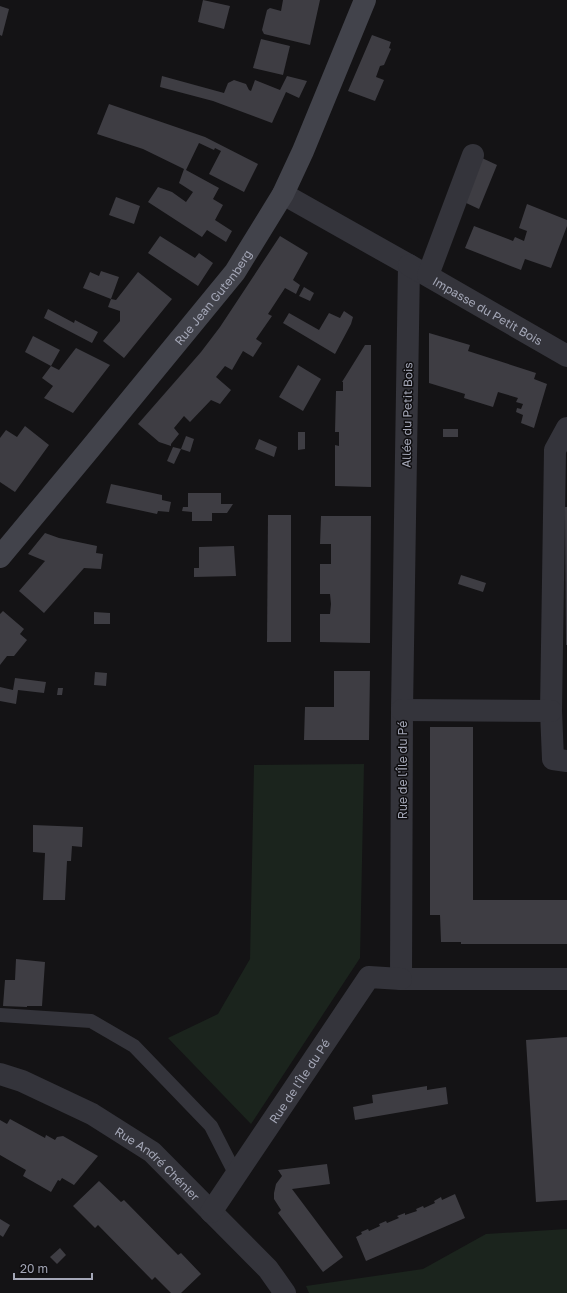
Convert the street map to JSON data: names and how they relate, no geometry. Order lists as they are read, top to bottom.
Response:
{
  "streets": {
    "main road": ["Rue Jean Gutenberg"],
    "street": [
      "Impasse du Petit Bois",
      "Allée du Petit Bois",
      "Rue de l'Île du Pé",
      "Rue André Chénier"
    ]
  },
  "crossings": [
    ["Impasse du Petit Bois", "Allée du Petit Bois"],
    ["Allée du Petit Bois", "Rue de l'Île du Pé"],
    ["Rue de l'Île du Pé", "Rue André Chénier"]
  ],
  "scale_bar": "20 m"
}
